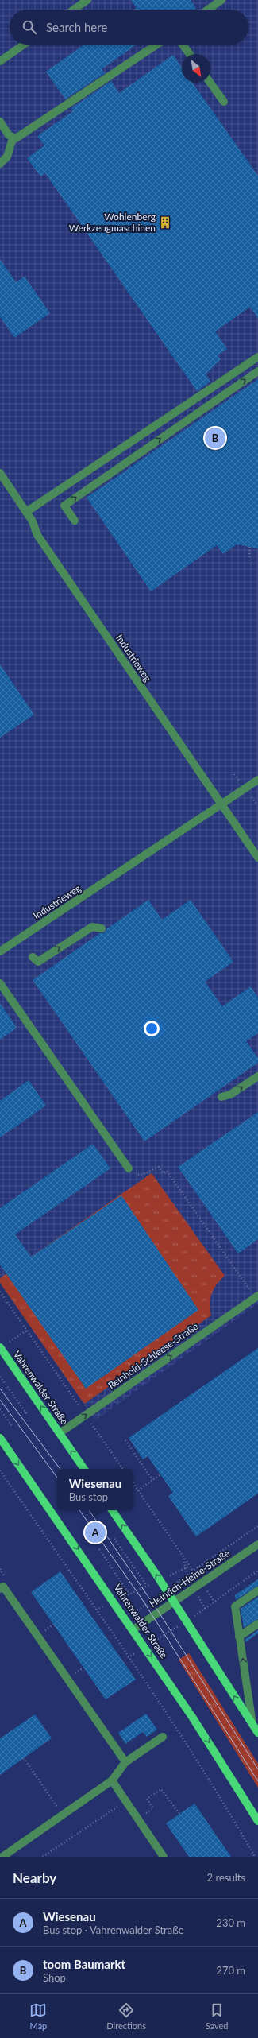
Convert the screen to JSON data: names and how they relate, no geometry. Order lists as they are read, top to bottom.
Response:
{
  "streets": {
    "main road": ["Vahrenwalder Straße"],
    "street": ["Industrieweg", "Reinhold-Schleese-Straße", "Heinrich-Heine-Straße"]
  },
  "crossings": [
    ["Reinhold-Schleese-Straße", "Vahrenwalder Straße"],
    ["Vahrenwalder Straße", "Heinrich-Heine-Straße"]
  ],
  "one_way": ["Reinhold-Schleese-Straße"],
  "places": {
    "building": ["Wohlenberg Werkzeugmaschinen"]
  },
  "north": "bottom right",
  "page": {
    "search": "Search here",
    "pins": ["B", "A"],
    "popup": ["Wiesenau", "Bus stop"],
    "heading": ["Nearby", "2 results"],
    "list": [
      {
        "mark": "A",
        "name": "Wiesenau",
        "note": "Bus stop · Vahrenwalder Straße",
        "value": "230 m"
      },
      {
        "mark": "B",
        "name": "toom Baumarkt",
        "note": "Shop",
        "value": "270 m"
      }
    ],
    "nav": ["Map", "Directions", "Saved"]
  }
}
